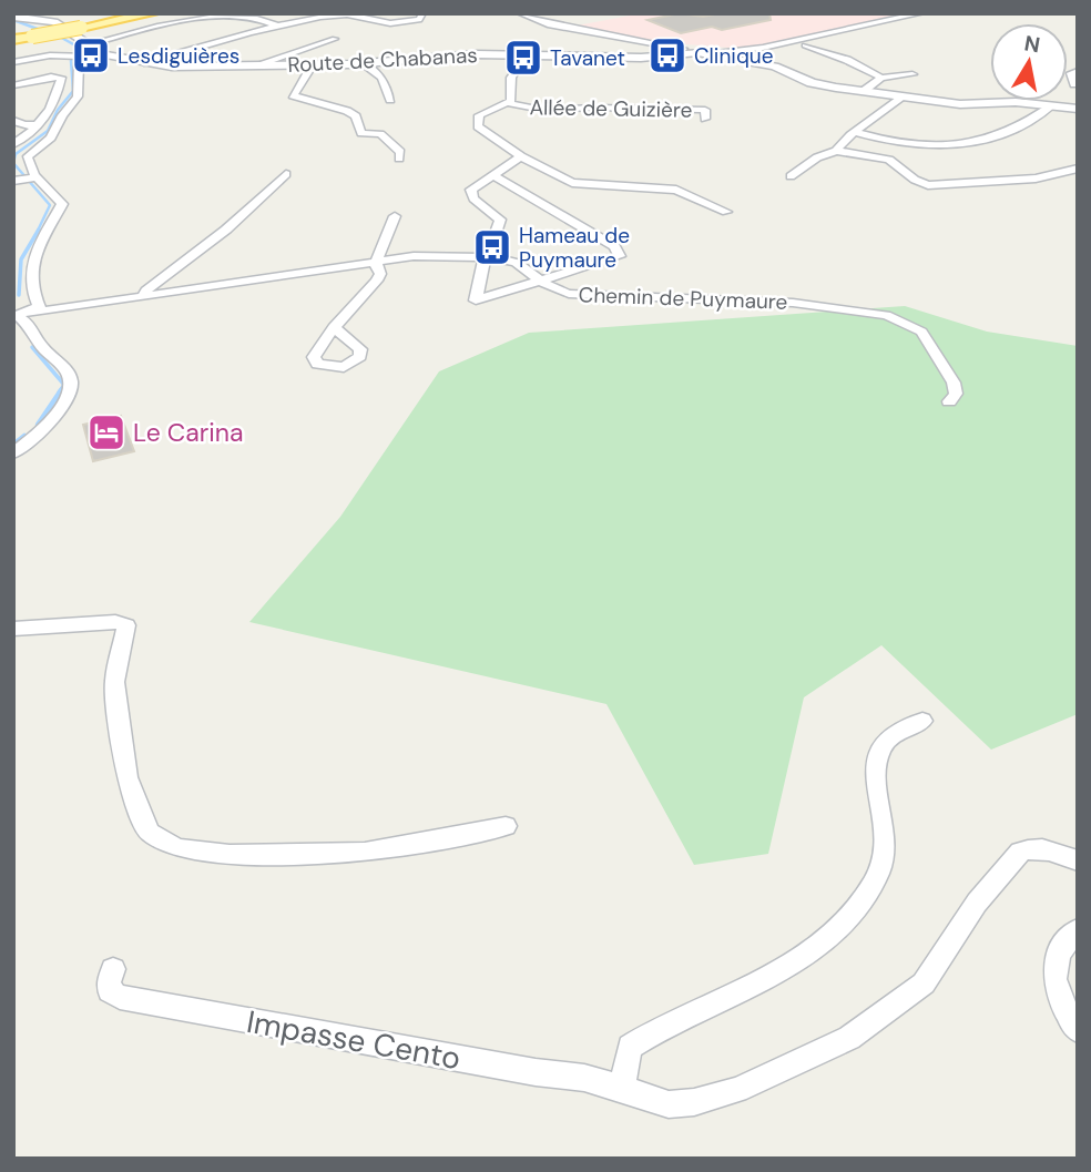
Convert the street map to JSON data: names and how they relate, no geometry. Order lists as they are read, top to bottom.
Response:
{
  "streets": {
    "street": [
      "Route de Chabanas",
      "Allée de Guizière",
      "Chemin de Puymaure",
      "Impasse Cento"
    ]
  },
  "places": {
    "bus stop": [
      "Lesdiguières",
      "Clinique",
      "Tavanet",
      "Hameau de Puymaure"
    ],
    "hotel": ["Le Carina"]
  },
  "north": "top"
}
